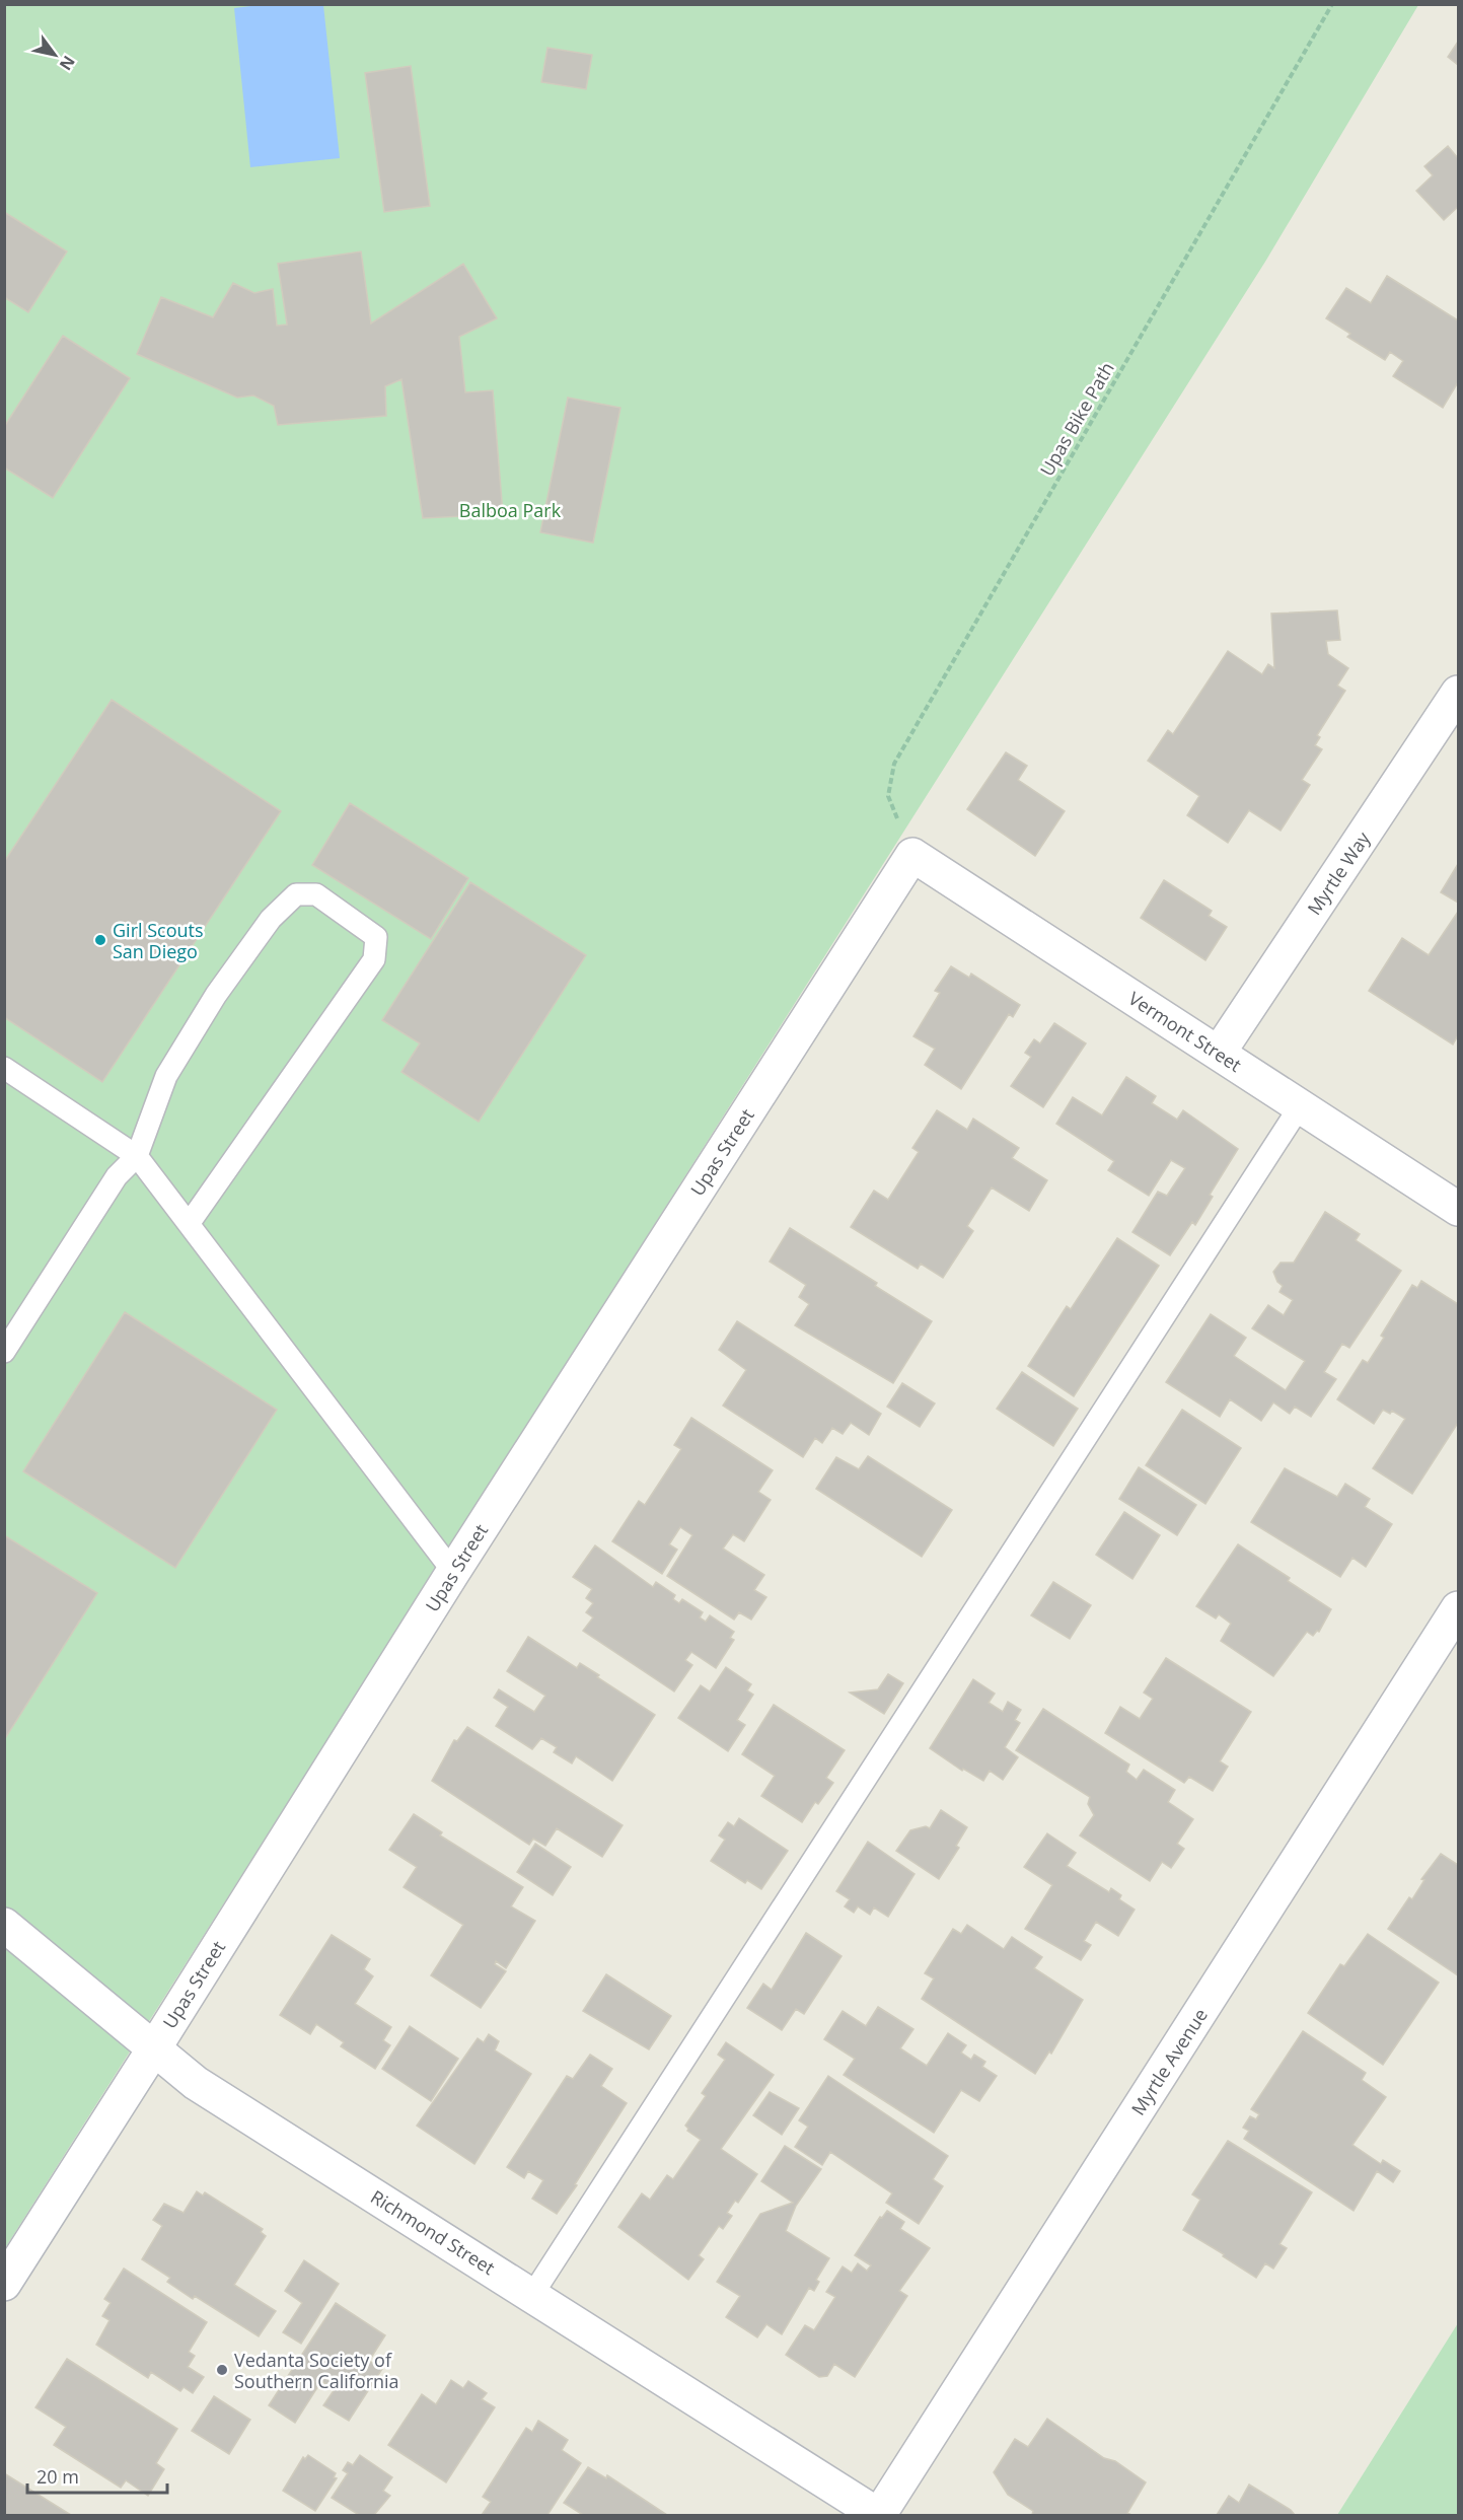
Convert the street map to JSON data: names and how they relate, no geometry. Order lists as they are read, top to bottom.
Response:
{
  "streets": {
    "street": [
      "Myrtle Way",
      "Vermont Street",
      "Upas Street",
      "Myrtle Avenue",
      "Richmond Street"
    ],
    "path": ["Upas Bike Path"]
  },
  "crossings": [
    ["Upas Bike Path", "Vermont Street"],
    ["Upas Bike Path", "Upas Street"],
    ["Myrtle Way", "Vermont Street"],
    ["Vermont Street", "Upas Street"],
    ["Upas Street", "Richmond Street"],
    ["Myrtle Avenue", "Richmond Street"]
  ],
  "parks": ["Balboa Park"],
  "places": ["Girl Scouts San Diego", "Vedanta Society of Southern California"],
  "scale_bar": "20 m",
  "north": "bottom right"
}
